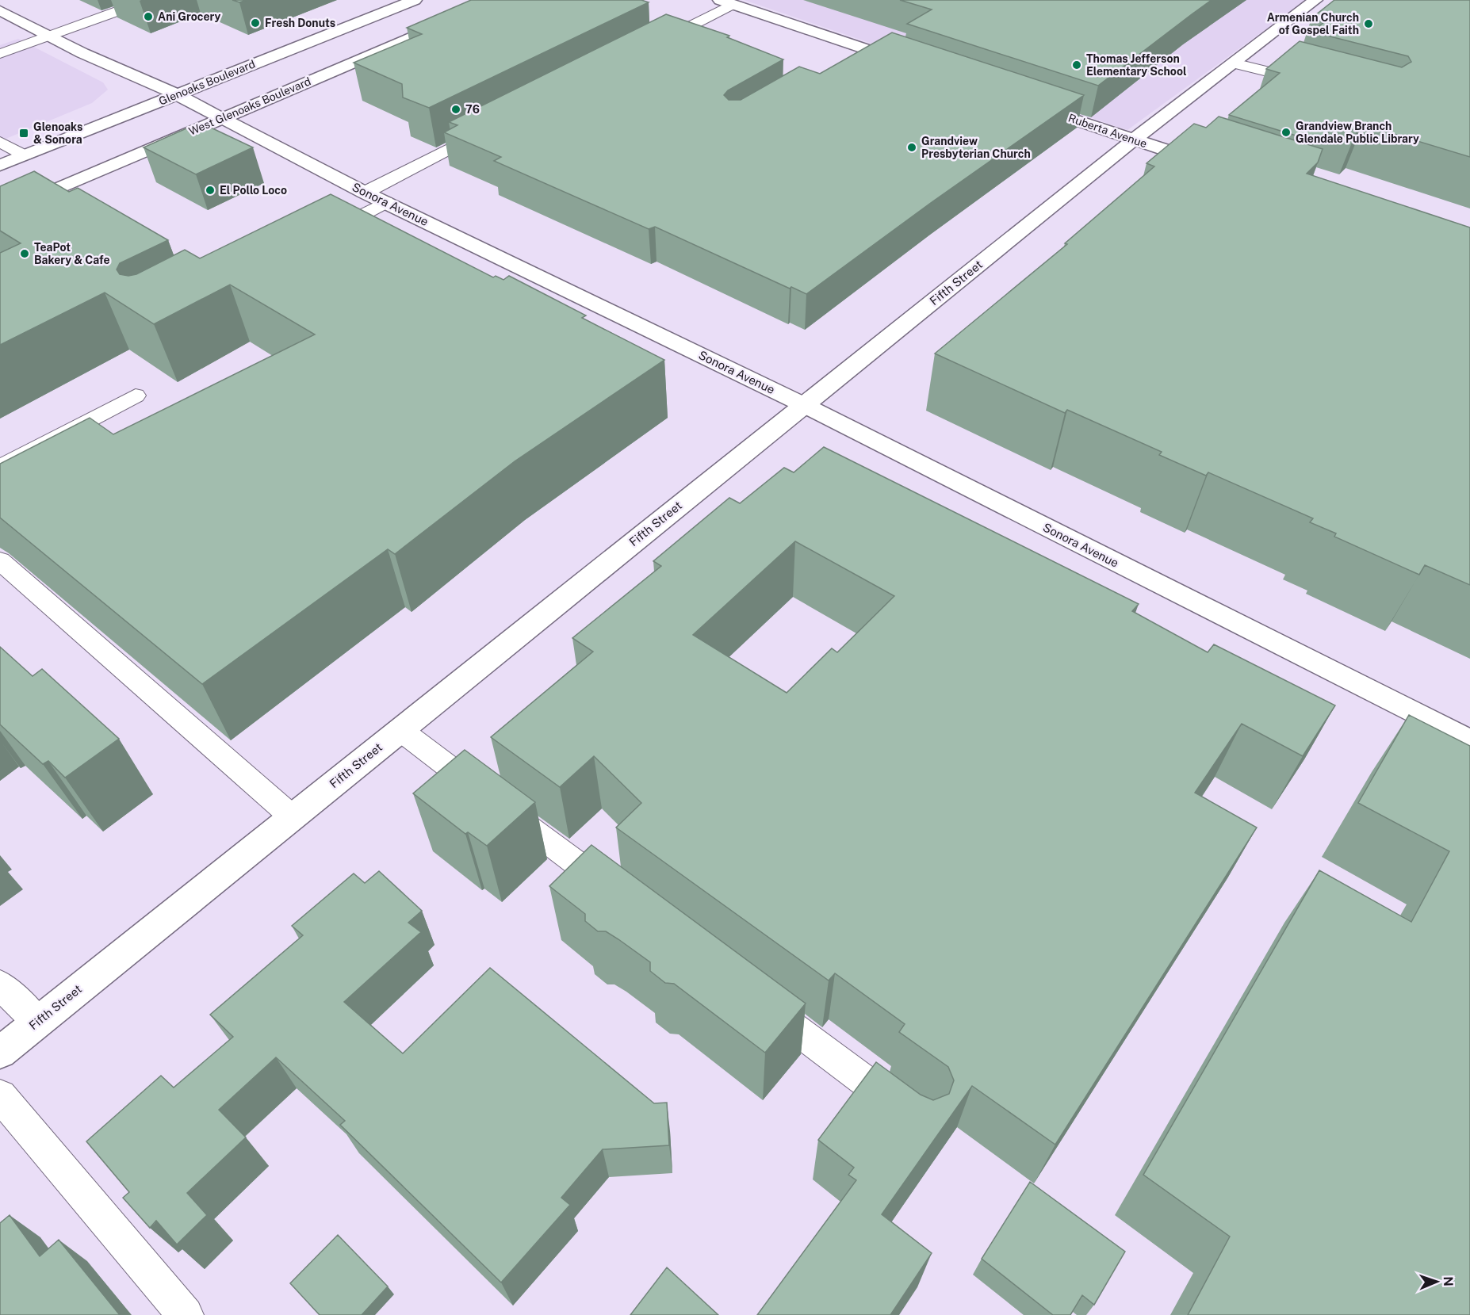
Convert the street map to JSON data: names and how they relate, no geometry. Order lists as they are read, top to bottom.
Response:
{
  "streets": {
    "street": [
      "Glenoaks Boulevard",
      "West Glenoaks Boulevard",
      "Ruberta Avenue",
      "Sonora Avenue",
      "Fifth Street"
    ]
  },
  "crossings": [
    ["Glenoaks Boulevard", "Sonora Avenue"],
    ["West Glenoaks Boulevard", "Sonora Avenue"],
    ["Ruberta Avenue", "Fifth Street"],
    ["Sonora Avenue", "Fifth Street"]
  ],
  "places": {
    "other": [
      "Ani Grocery",
      "Fresh Donuts",
      "Armenian Church of Gospel Faith",
      "Thomas Jefferson Elementary School",
      "76",
      "Grandview Branch Glendale Public Library",
      "Grandview Presbyterian Church",
      "El Pollo Loco",
      "TeaPot Bakery & Cafe"
    ],
    "transit": ["Glenoaks & Sonora"]
  },
  "north": "right"
}
